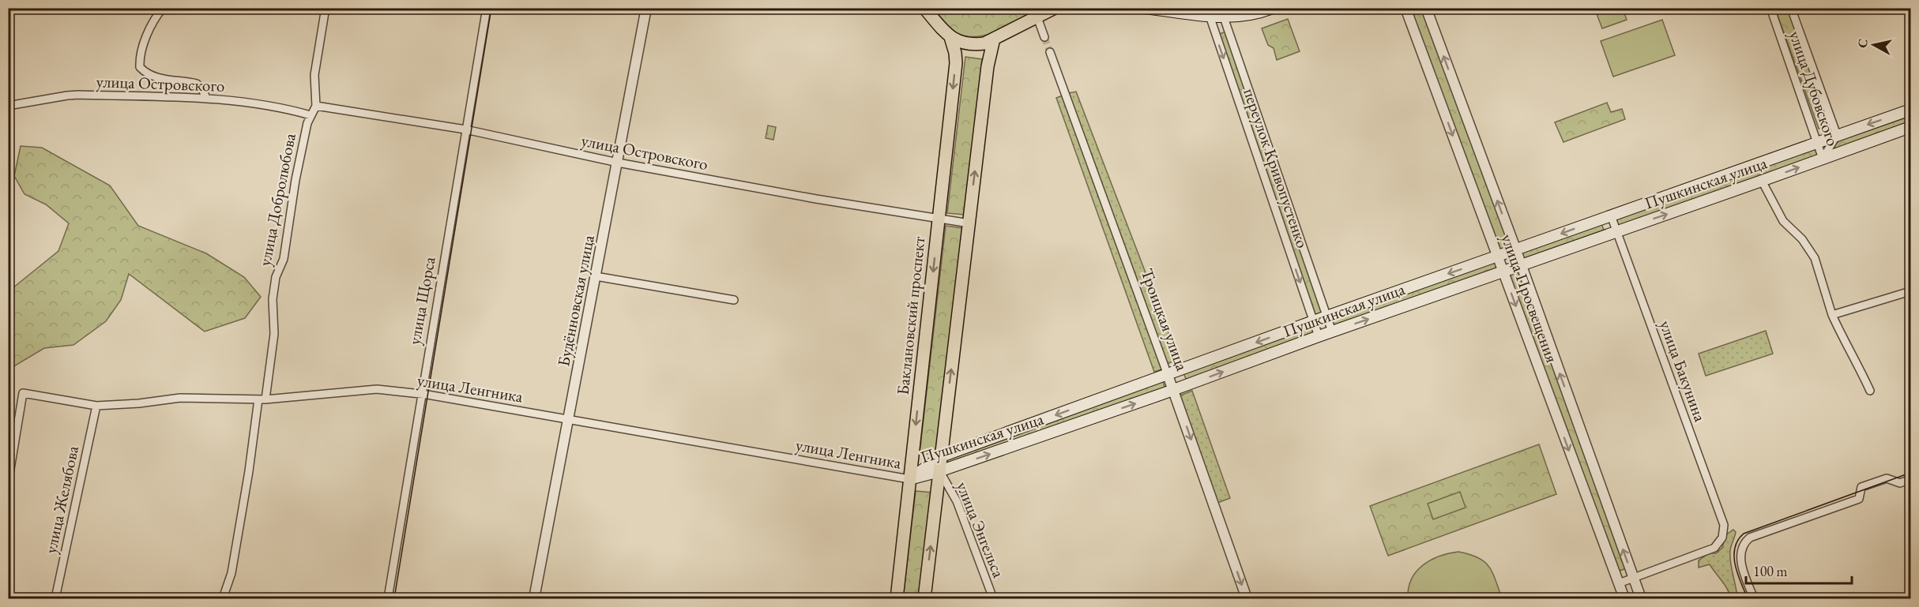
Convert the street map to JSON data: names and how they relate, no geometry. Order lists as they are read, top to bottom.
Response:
{
  "streets": {
    "main road": ["Пушкинская улица", "Баклановский проспект"],
    "street": [
      "улица Островского",
      "улица Дубовского",
      "переулок Кривопустенко",
      "улица Добролюбова",
      "улица Просвещения",
      "улица Щорса",
      "Будённовская улица",
      "Троицкая улица",
      "улица Бакунина",
      "улица Ленгника",
      "улица Желябова",
      "улица Энгельса"
    ]
  },
  "crossings": [
    ["улица Островского", "улица Добролюбова"],
    ["улица Островского", "улица Щорса"],
    ["улица Островского", "Будённовская улица"],
    ["улица Островского", "Баклановский проспект"],
    ["улица Дубовского", "Пушкинская улица"],
    ["переулок Кривопустенко", "Пушкинская улица"],
    ["Пушкинская улица", "улица Просвещения"],
    ["Пушкинская улица", "Баклановский проспект"],
    ["Пушкинская улица", "Троицкая улица"],
    ["Пушкинская улица", "улица Бакунина"],
    ["Пушкинская улица", "улица Ленгника"],
    ["Пушкинская улица", "улица Энгельса"],
    ["улица Добролюбова", "улица Ленгника"],
    ["улица Просвещения", "улица Бакунина"],
    ["улица Щорса", "улица Ленгника"],
    ["Будённовская улица", "улица Ленгника"],
    ["Баклановский проспект", "улица Ленгника"],
    ["улица Ленгника", "улица Желябова"]
  ],
  "one_way": ["Троицкая улица"],
  "scale_bar": "100 m",
  "north": "left"
}
